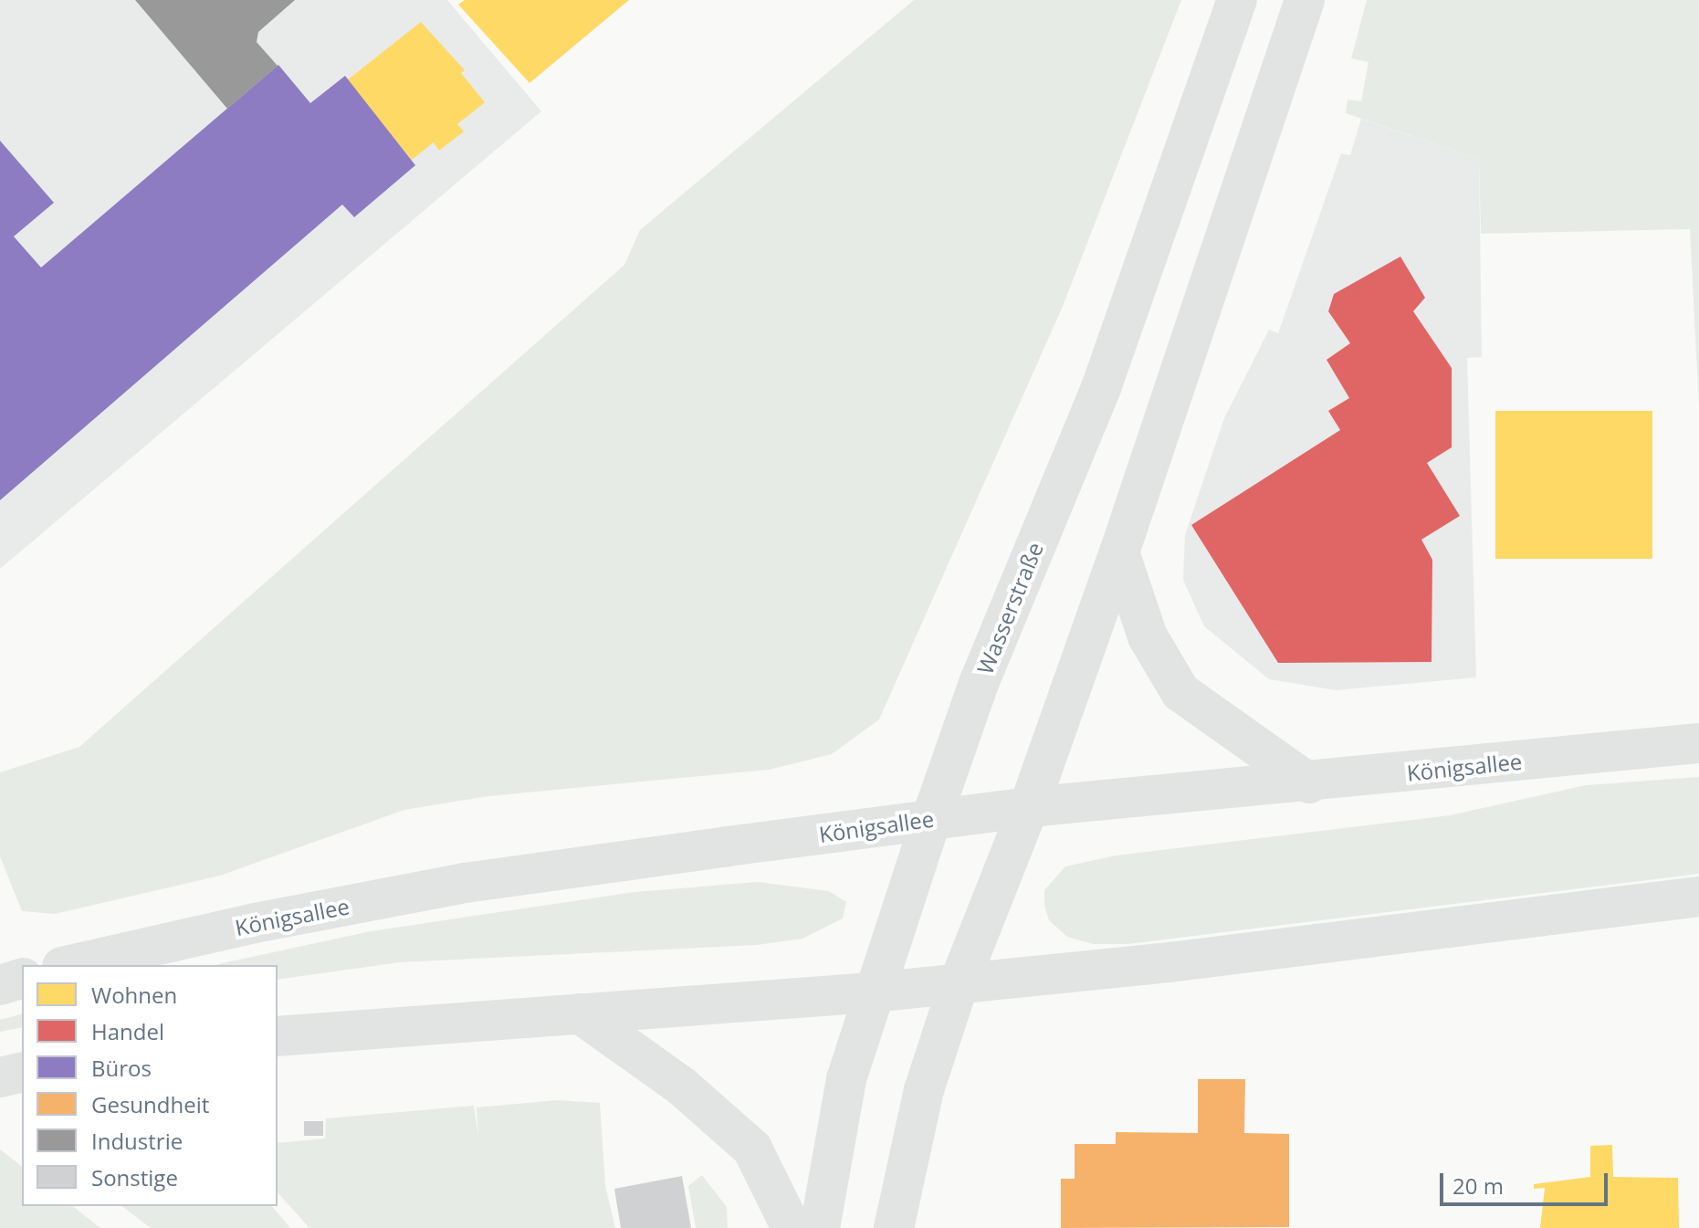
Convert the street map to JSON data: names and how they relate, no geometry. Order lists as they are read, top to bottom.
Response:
{
  "streets": {
    "main road": ["Wasserstraße", "Königsallee"]
  },
  "crossings": [
    ["Wasserstraße", "Königsallee"]
  ],
  "legend": [
    "Wohnen",
    "Handel",
    "Büros",
    "Gesundheit",
    "Industrie",
    "Sonstige"
  ],
  "scale_bar": "20 m"
}
